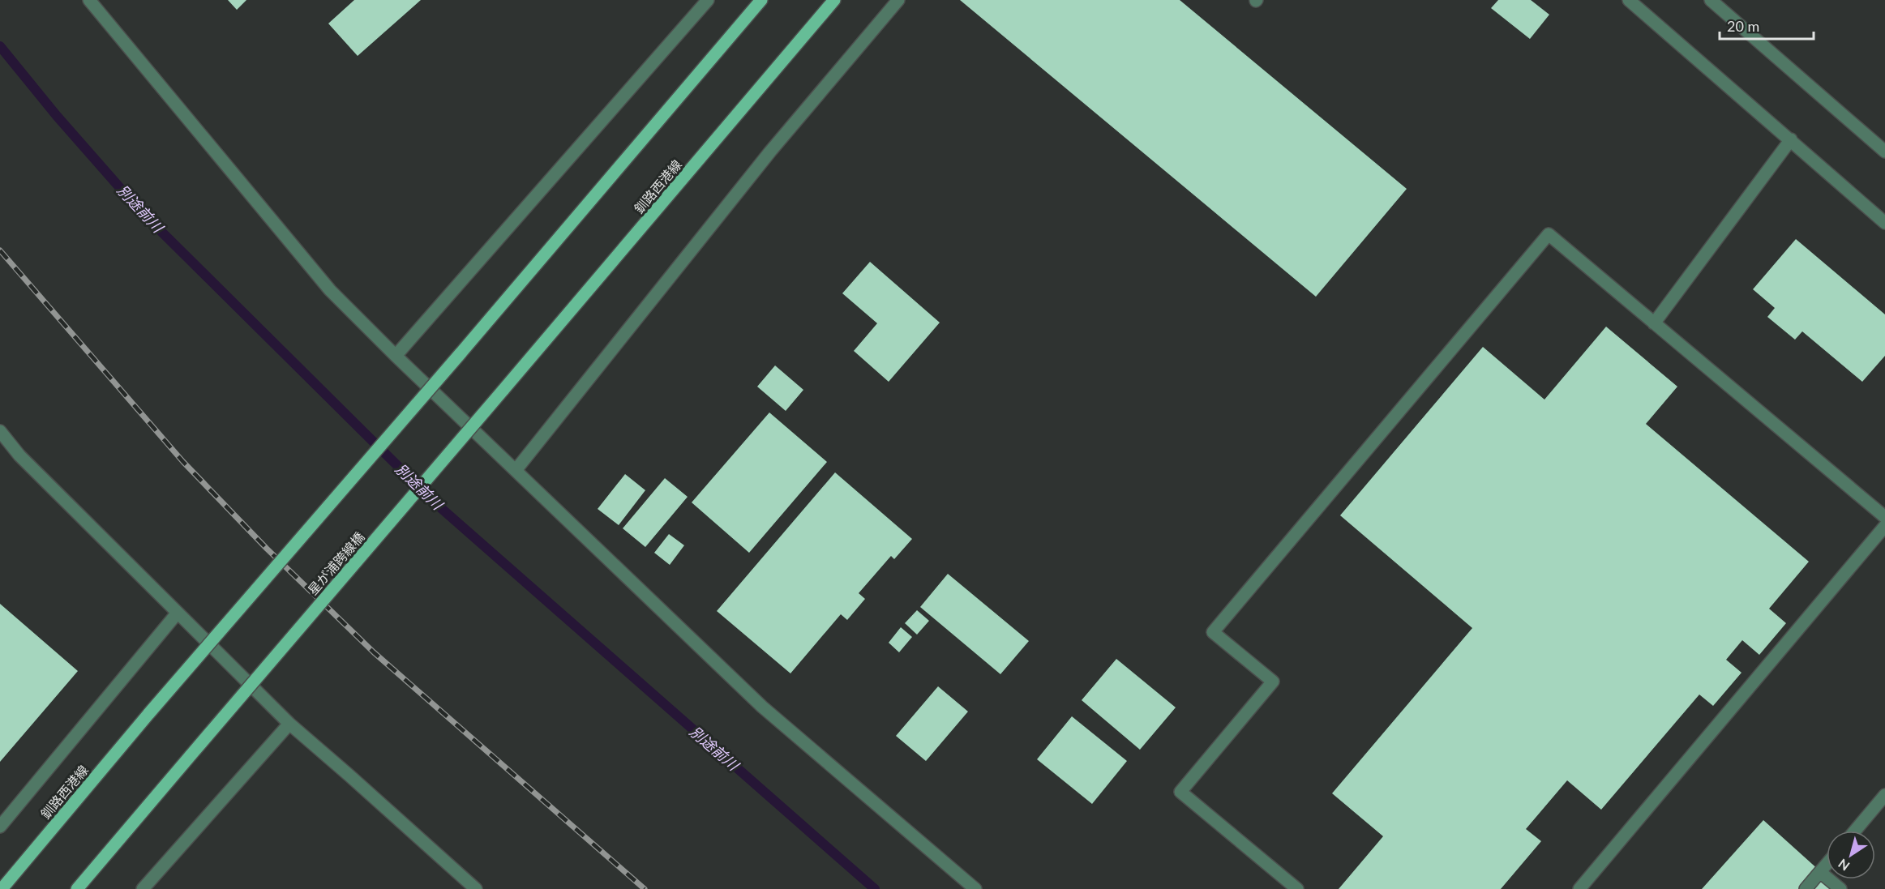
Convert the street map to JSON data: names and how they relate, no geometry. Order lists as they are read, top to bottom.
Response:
{
  "streets": {
    "main road": ["釧路西港線", "星が浦跨線橋"]
  },
  "crossings": [
    ["釧路西港線", "星が浦跨線橋"]
  ],
  "water": ["別途前川"],
  "scale_bar": "20 m",
  "north": "bottom left"
}
